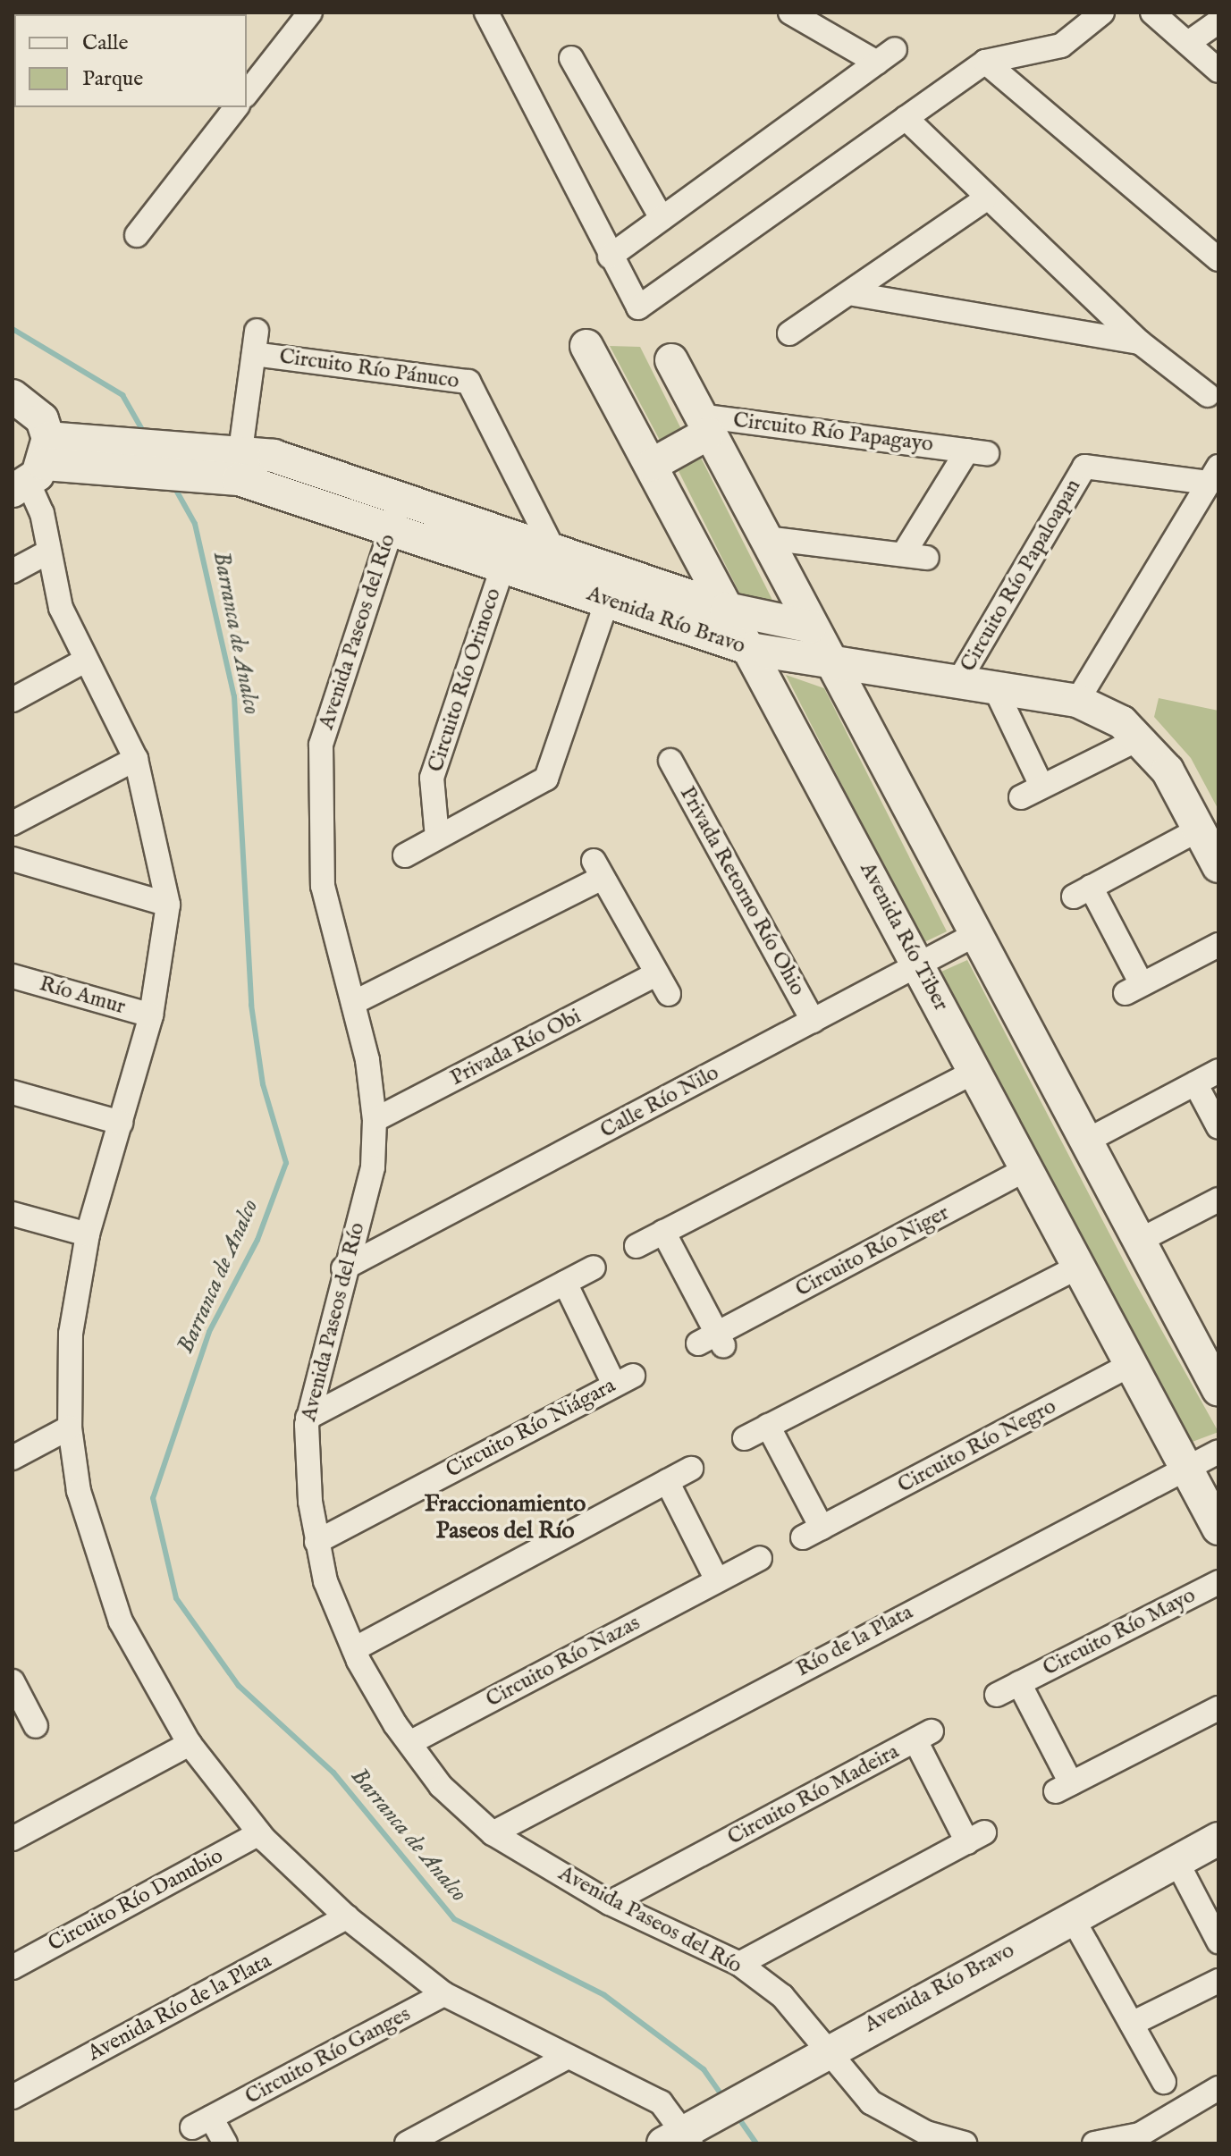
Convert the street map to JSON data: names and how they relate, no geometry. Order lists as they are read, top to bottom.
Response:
{
  "streets": {
    "street": [
      "Circuito Río Pánuco",
      "Circuito Río Papagayo",
      "Circuito Río Papaloapan",
      "Avenida Río Bravo",
      "Avenida Paseos del Río",
      "Circuito Río Orinoco",
      "Privada Retorno Río Ohio",
      "Avenida Río Tiber",
      "Río Amur",
      "Privada Río Obi",
      "Calle Río Nilo",
      "Circuito Río Niger",
      "Circuito Río Niágara",
      "Circuito Río Negro",
      "Circuito Río Mayo",
      "Río de la Plata",
      "Circuito Río Nazas",
      "Circuito Río Madeira",
      "Circuito Río Danubio",
      "Avenida Río de la Plata",
      "Circuito Río Ganges"
    ]
  },
  "crossings": [
    ["Circuito Río Pánuco", "Avenida Río Bravo"],
    ["Circuito Río Papaloapan", "Avenida Río Bravo"],
    ["Avenida Río Bravo", "Avenida Paseos del Río"],
    ["Avenida Río Bravo", "Circuito Río Orinoco"],
    ["Avenida Río Bravo", "Avenida Río Tiber"],
    ["Avenida Paseos del Río", "Privada Río Obi"],
    ["Avenida Paseos del Río", "Calle Río Nilo"],
    ["Avenida Paseos del Río", "Circuito Río Niágara"],
    ["Avenida Paseos del Río", "Río de la Plata"],
    ["Avenida Paseos del Río", "Circuito Río Nazas"],
    ["Avenida Paseos del Río", "Circuito Río Madeira"],
    ["Privada Retorno Río Ohio", "Calle Río Nilo"],
    ["Avenida Río Tiber", "Calle Río Nilo"],
    ["Avenida Río Tiber", "Circuito Río Niger"],
    ["Avenida Río Tiber", "Circuito Río Negro"],
    ["Avenida Río Tiber", "Río de la Plata"]
  ],
  "districts": ["Fraccionamiento Paseos del Río"],
  "water": ["Barranca de Analco"],
  "legend": ["Calle", "Parque"]
}
